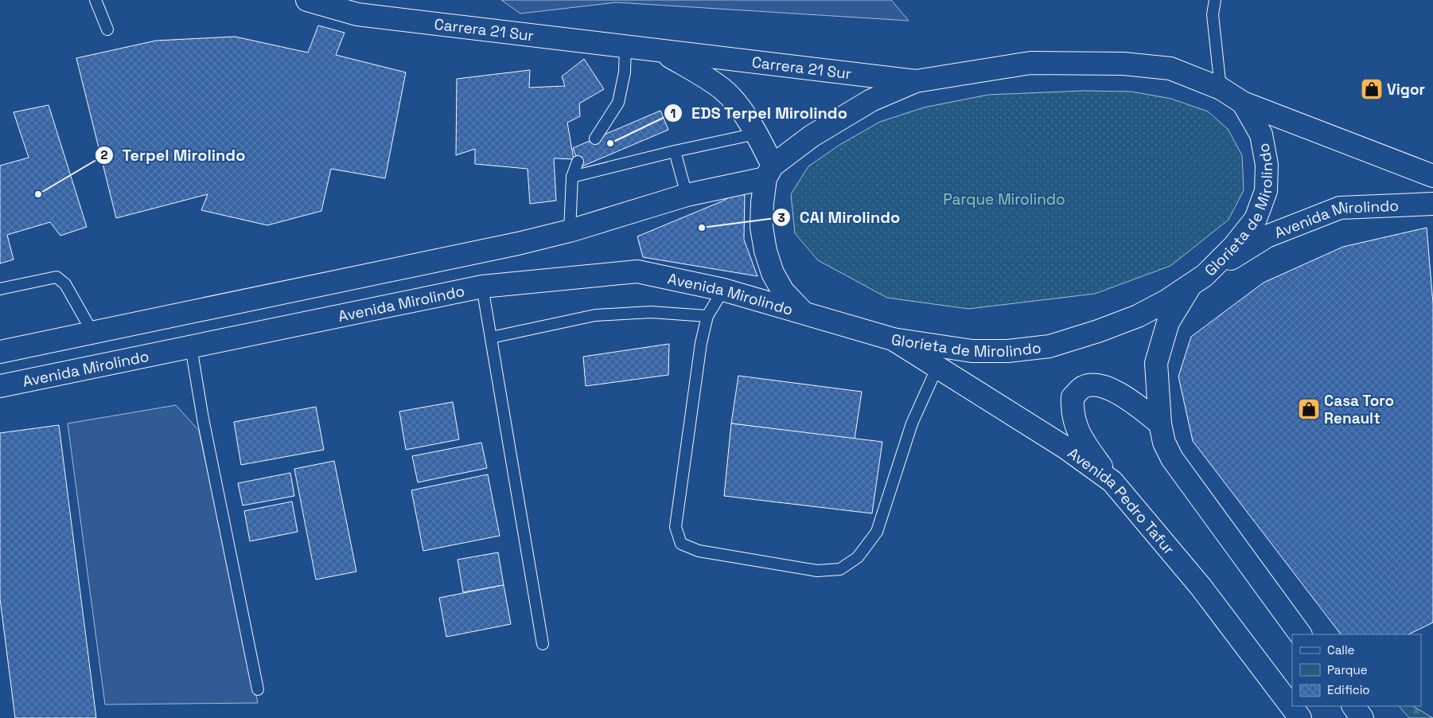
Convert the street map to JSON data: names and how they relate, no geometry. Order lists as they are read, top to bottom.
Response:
{
  "streets": {
    "main road": [
      "Carrera 21 Sur",
      "Glorieta de Mirolindo",
      "Avenida Mirolindo",
      "Avenida Pedro Tafur"
    ]
  },
  "crossings": [
    ["Carrera 21 Sur", "Glorieta de Mirolindo"],
    ["Glorieta de Mirolindo", "Avenida Mirolindo"],
    ["Glorieta de Mirolindo", "Avenida Pedro Tafur"]
  ],
  "parks": ["Parque Mirolindo"],
  "places": {
    "shop": ["Vigor", "Casa Toro Renault"],
    "other": ["EDS Terpel Mirolindo", "Terpel Mirolindo", "CAI Mirolindo"]
  },
  "legend": ["Calle", "Parque", "Edificio"]
}
